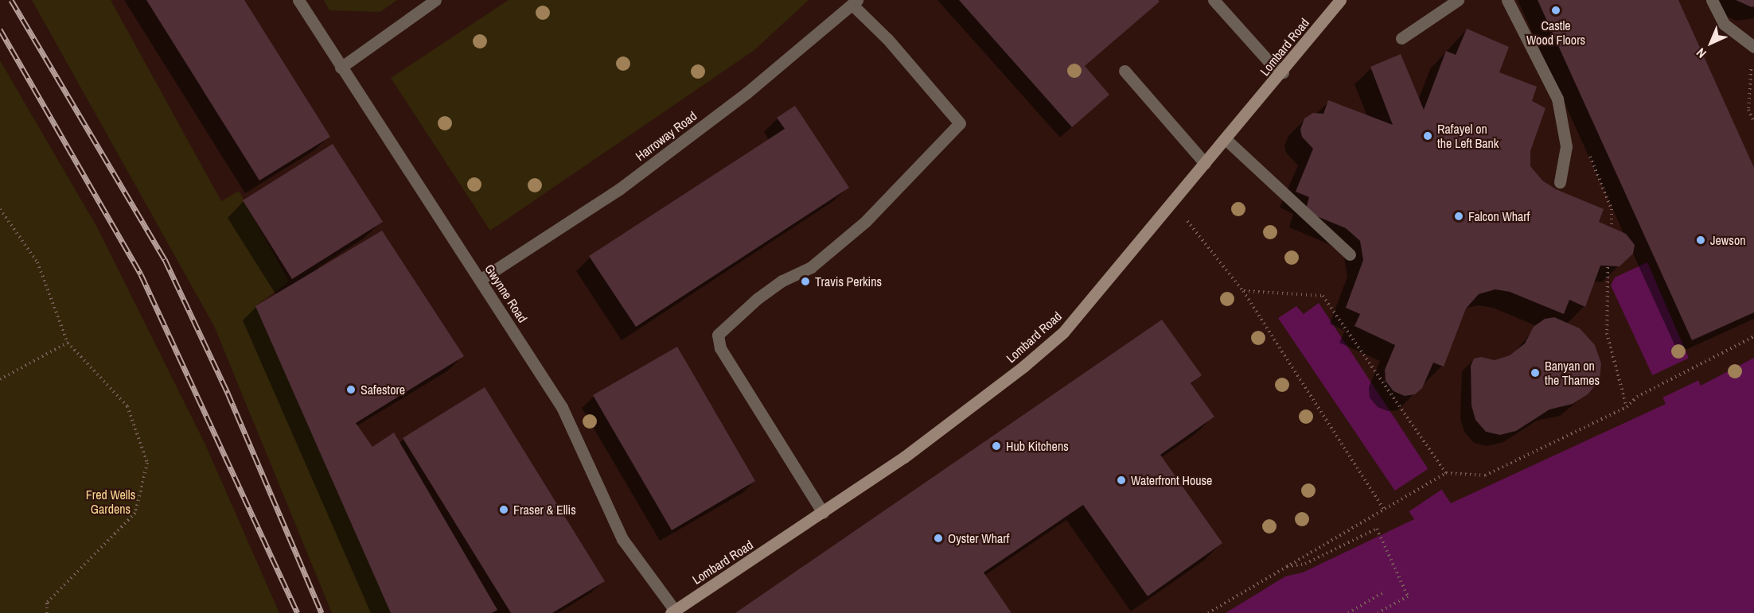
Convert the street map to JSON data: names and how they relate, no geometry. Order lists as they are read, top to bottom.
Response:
{
  "streets": {
    "main road": ["Lombard Road"],
    "street": ["Harroway Road", "Gwynne Road"]
  },
  "crossings": [
    ["Lombard Road", "Gwynne Road"],
    ["Harroway Road", "Gwynne Road"]
  ],
  "parks": ["Fred Wells Gardens"],
  "places": [
    "Castle Wood Floors",
    "Rafayel on the Left Bank",
    "Falcon Wharf",
    "Jewson",
    "Travis Perkins",
    "Banyan on the Thames",
    "Safestore",
    "Hub Kitchens",
    "Waterfront House",
    "Fraser & Ellis",
    "Oyster Wharf"
  ],
  "north": "bottom left"
}
